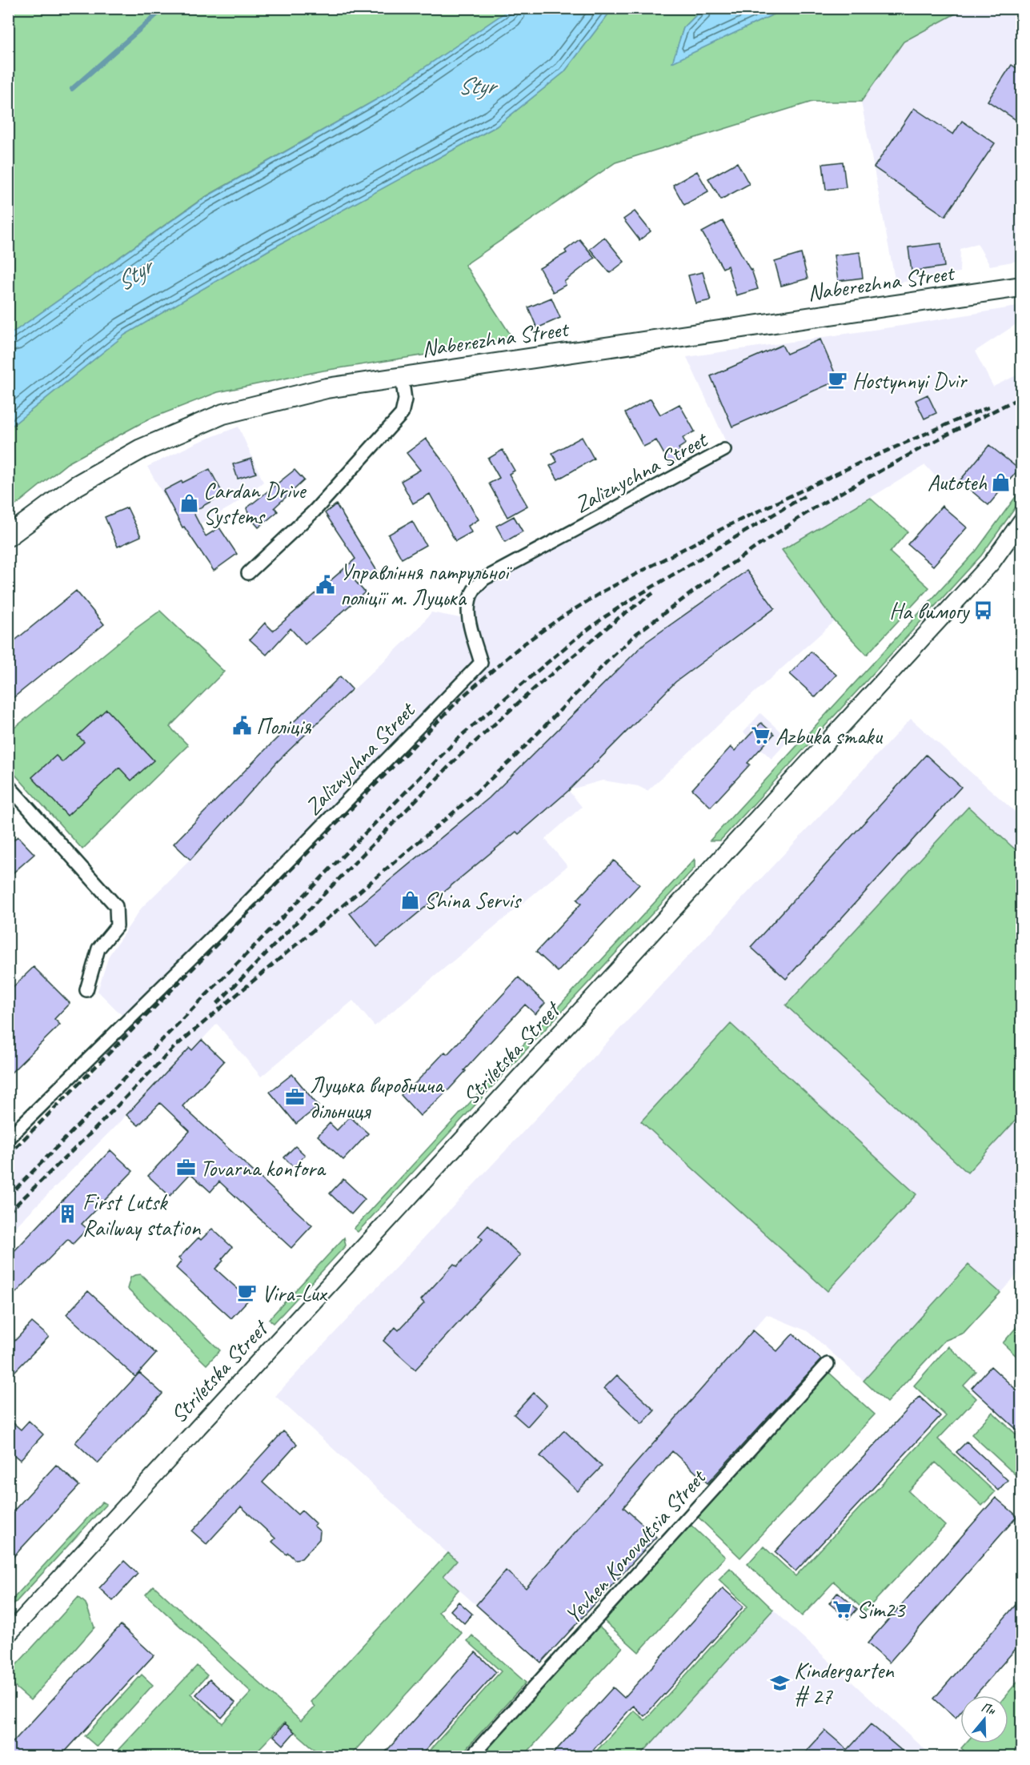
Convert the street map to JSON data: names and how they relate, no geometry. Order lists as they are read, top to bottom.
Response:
{
  "streets": {
    "main road": ["Naberezhna Street"],
    "street": ["Zaliznychna Street", "Striletska Street", "Yevhen Konovaltsia Street"]
  },
  "water": ["Styr"],
  "places": {
    "cafe": ["Hostynnyi Dvir", "Vira-Lux"],
    "shop": ["Autoteh", "Cardan Drive Systems", "Shina Servis"],
    "public building": ["Управління патрульної поліції м. Луцька", "Поліція"],
    "bus stop": ["На вимогу"],
    "supermarket": ["Azbuka smaku", "Sim23"],
    "office": ["Луцька виробнича дільниця", "Tovarna kontora"],
    "building": ["First Lutsk Railway station"],
    "school or university": ["Kindergarten # 27"]
  },
  "north": "top"
}
